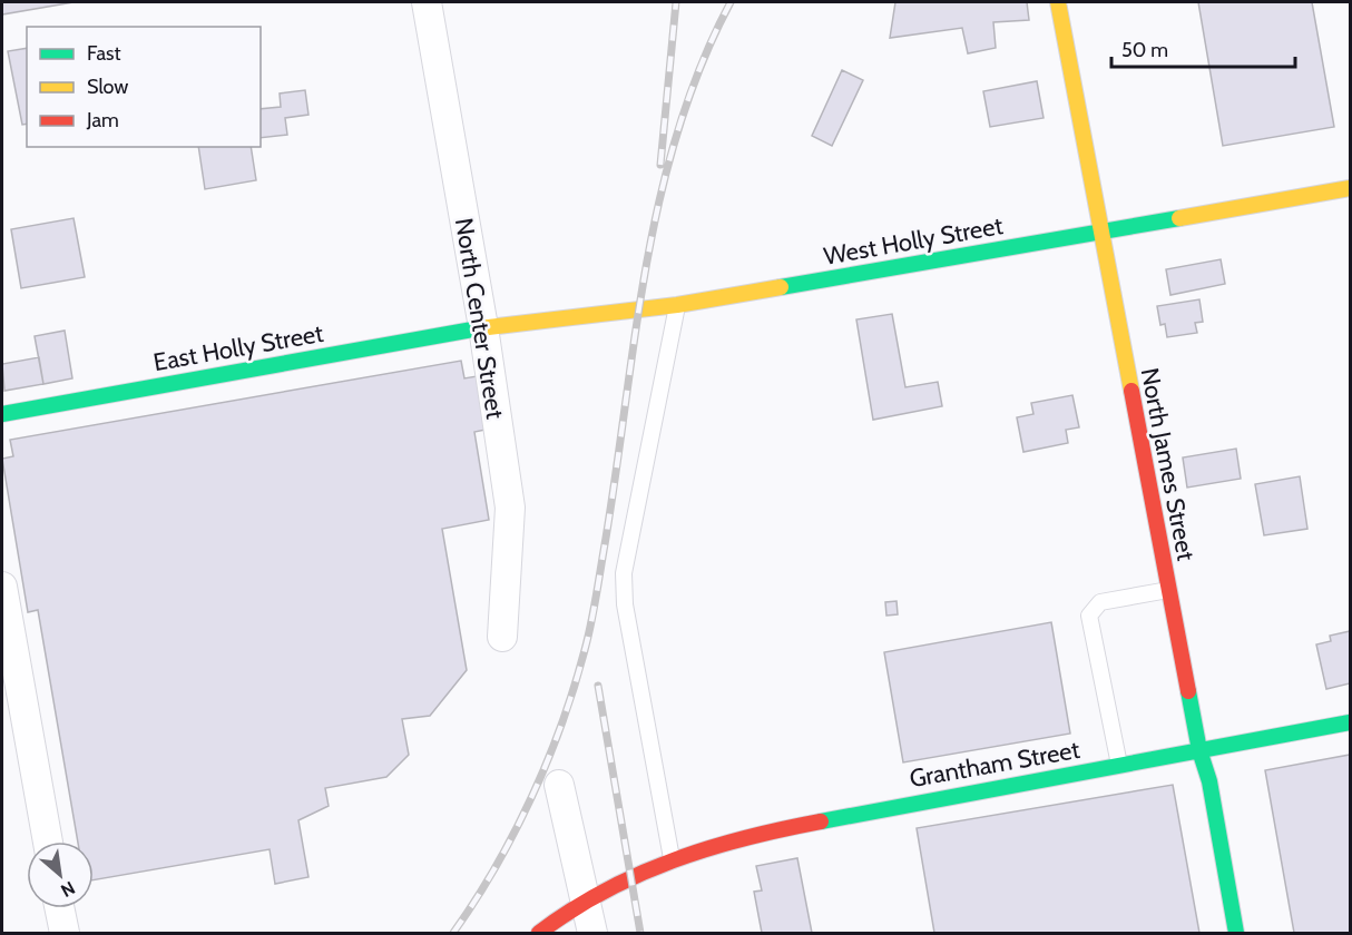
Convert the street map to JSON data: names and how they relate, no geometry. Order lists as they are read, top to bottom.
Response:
{
  "streets": {
    "street": [
      "West Holly Street",
      "North Center Street",
      "East Holly Street",
      "North James Street",
      "Grantham Street"
    ]
  },
  "crossings": [
    ["West Holly Street", "North Center Street"],
    ["West Holly Street", "East Holly Street"],
    ["West Holly Street", "North James Street"],
    ["North Center Street", "East Holly Street"],
    ["North James Street", "Grantham Street"]
  ],
  "legend": ["Fast", "Slow", "Jam"],
  "scale_bar": "50 m",
  "north": "bottom right"
}
